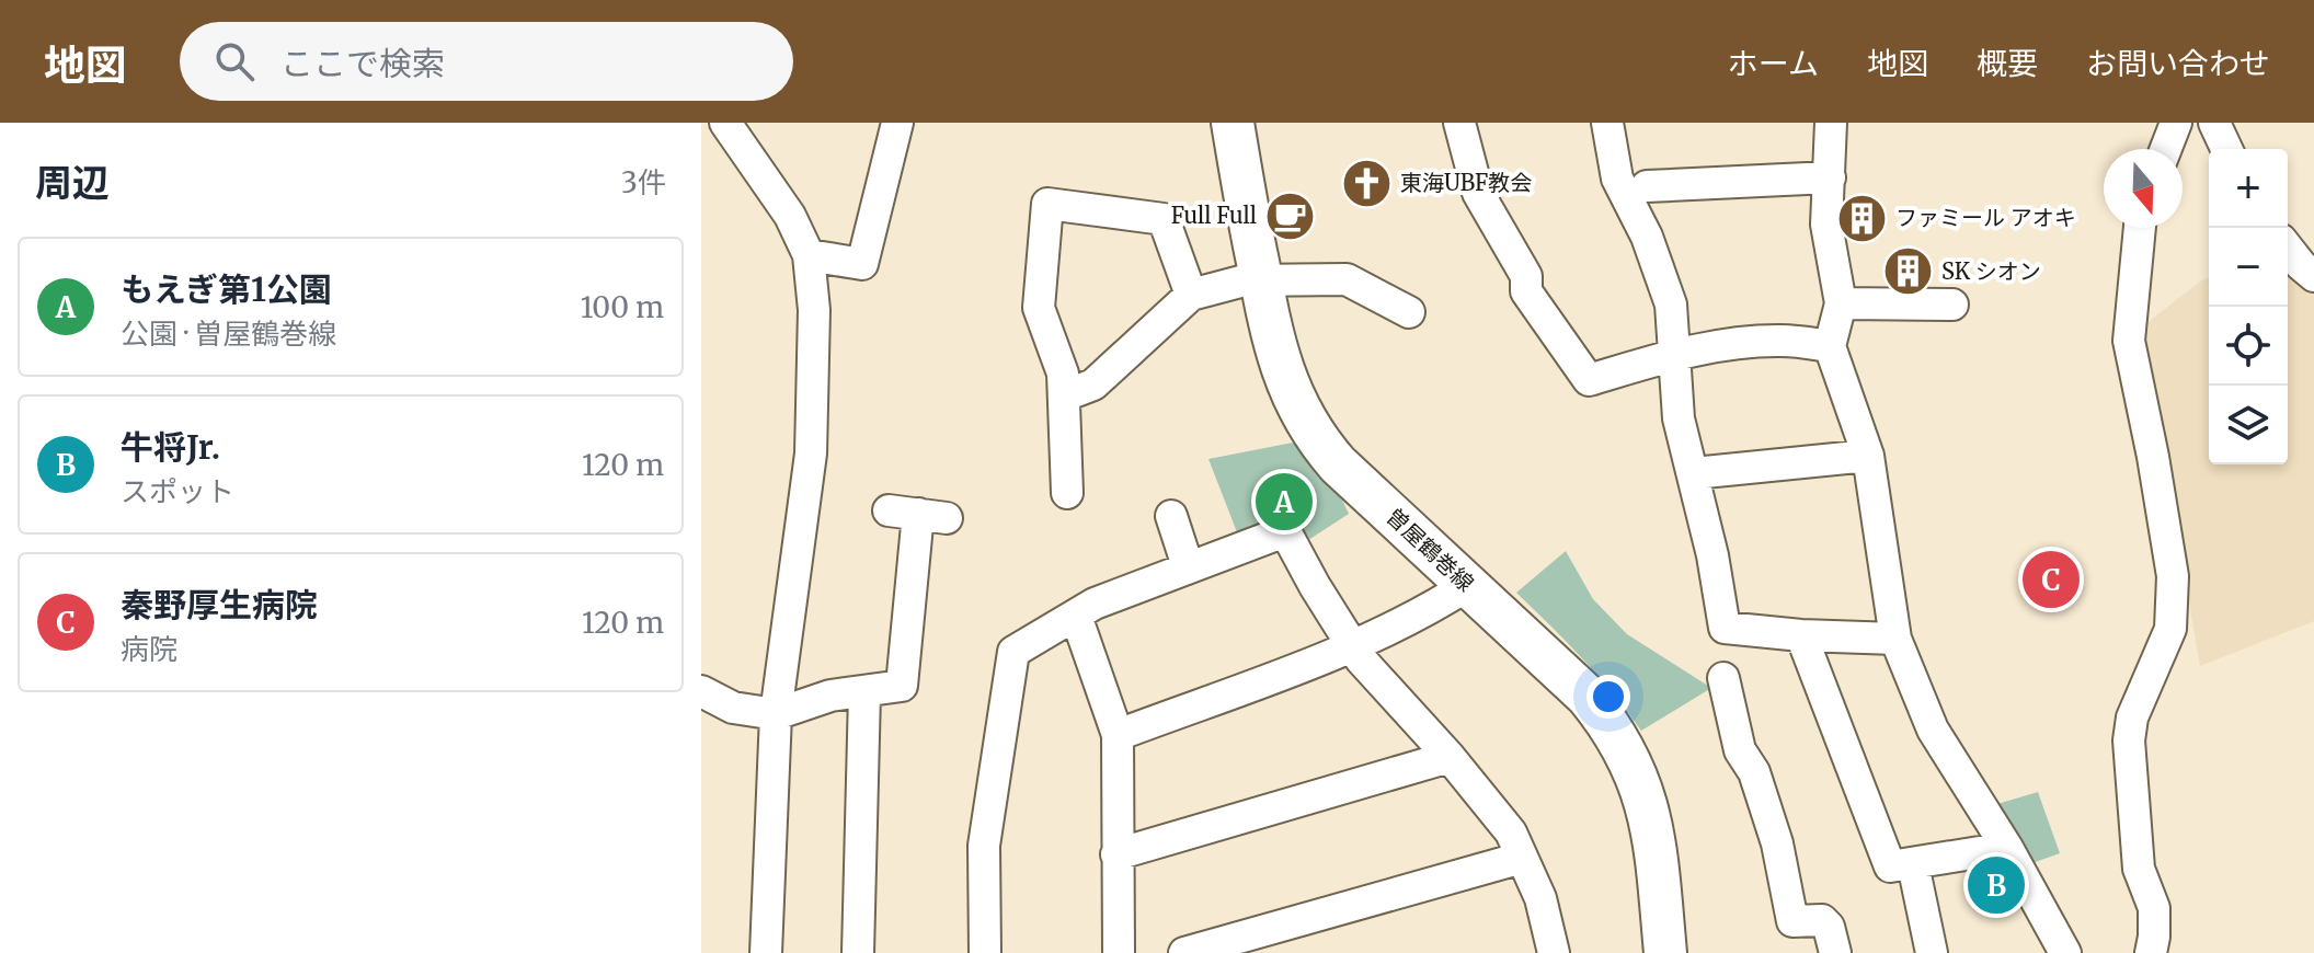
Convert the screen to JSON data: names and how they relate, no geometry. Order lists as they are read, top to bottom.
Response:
{
  "streets": {
    "main road": ["曽屋鶴巻線"]
  },
  "places": {
    "church": ["東海UBF教会"],
    "cafe": ["Full Full"],
    "building": ["ファミール アオキ", "SK シオン"]
  },
  "north": "bottom",
  "page": {
    "header": "地図",
    "search": "ここで検索",
    "nav": [
      "ホーム",
      "地図",
      "概要",
      "お問い合わせ"
    ],
    "heading": ["周辺", "3件"],
    "map_buttons": ["+", "−"],
    "list": [
      {
        "mark": "A",
        "name": "もえぎ第1公園",
        "note": "公園 · 曽屋鶴巻線",
        "value": "100 m"
      },
      {
        "mark": "B",
        "name": "牛将Jr.",
        "note": "スポット",
        "value": "120 m"
      },
      {
        "mark": "C",
        "name": "秦野厚生病院",
        "note": "病院",
        "value": "120 m"
      }
    ],
    "pins": ["A", "C", "B"]
  }
}
